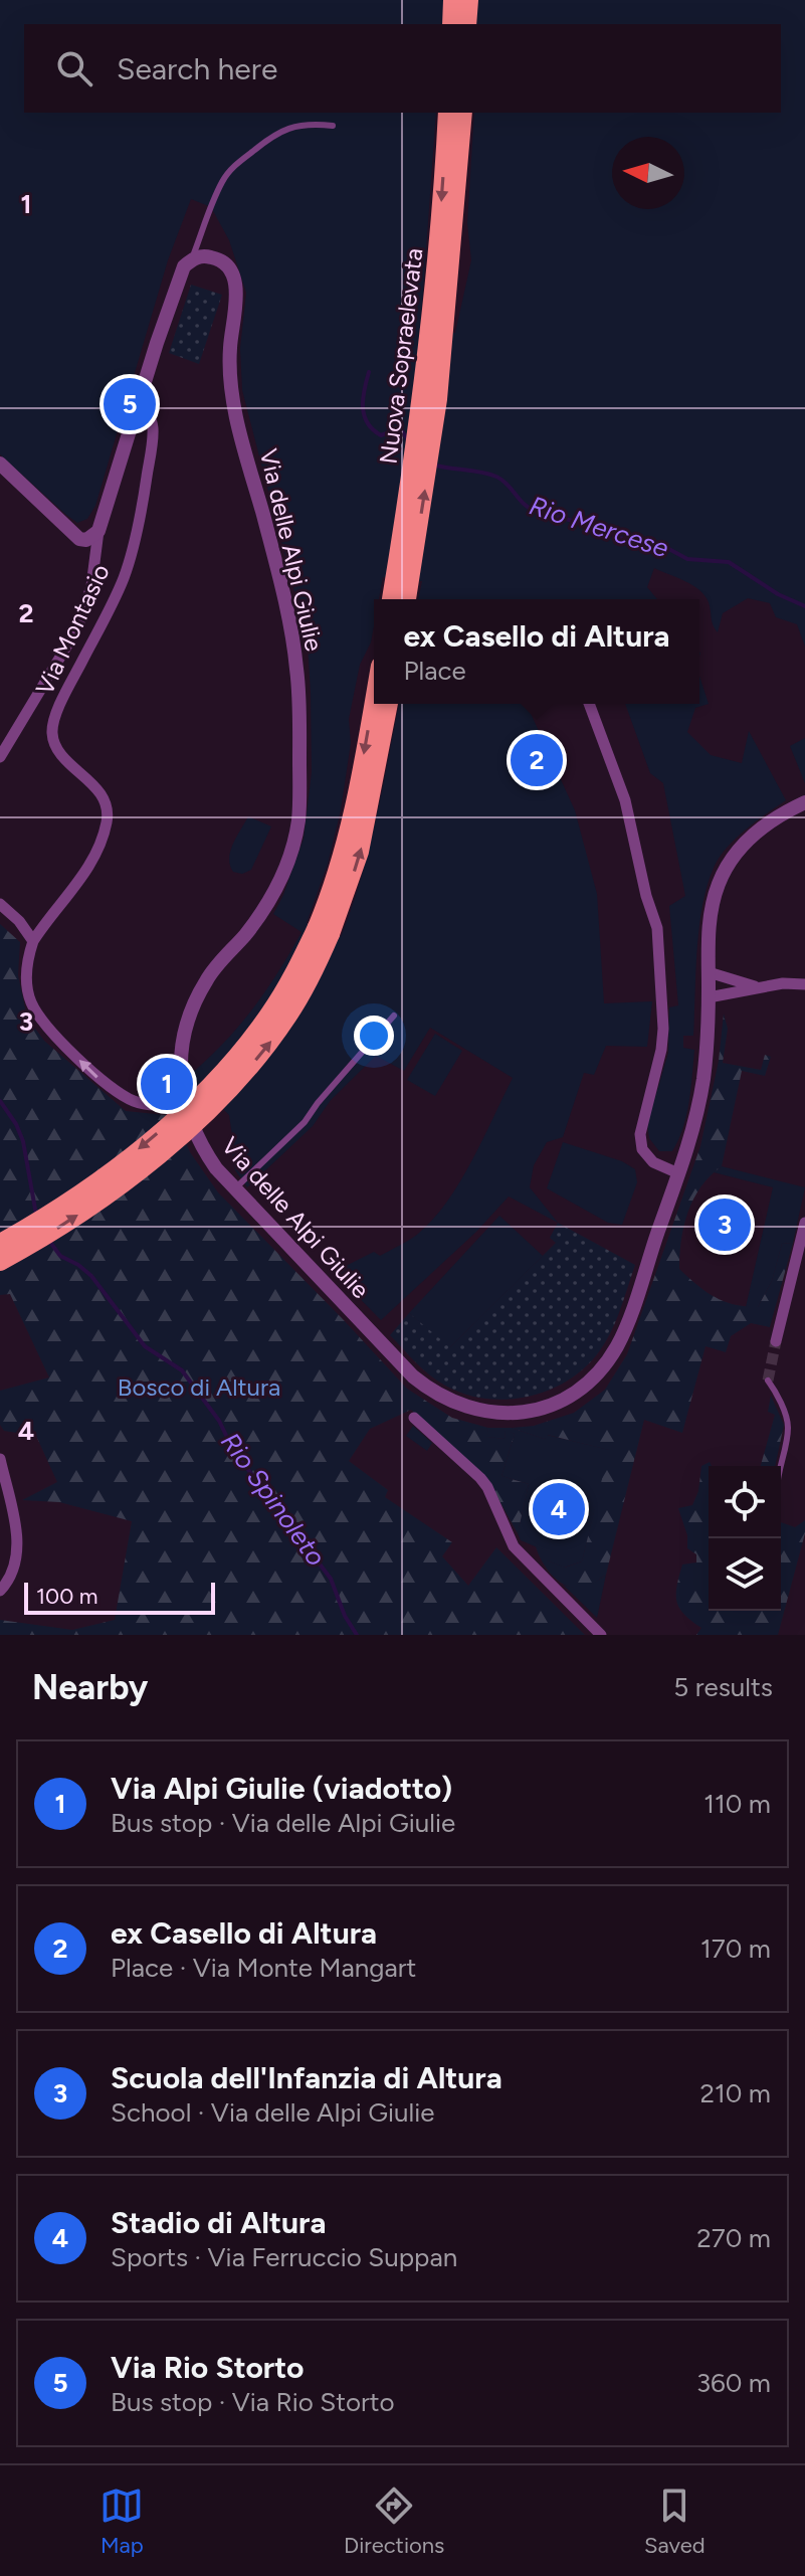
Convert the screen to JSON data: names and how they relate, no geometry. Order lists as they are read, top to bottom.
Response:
{
  "streets": {
    "highway": ["Nuova Sopraelevata"],
    "street": ["Via delle Alpi Giulie", "Via Montasio"]
  },
  "water": ["Rio Mercese", "Rio Spinoleto"],
  "parks": ["Bosco di Altura"],
  "scale_bar": "100 m",
  "north": "left",
  "page": {
    "search": "Search here",
    "pins": [
      "5",
      "2",
      "1",
      "3",
      "4"
    ],
    "popup": ["ex Casello di Altura", "Place"],
    "scale": "100 m",
    "heading": ["Nearby", "5 results"],
    "list": [
      {
        "mark": "1",
        "name": "Via Alpi Giulie (viadotto)",
        "note": "Bus stop · Via delle Alpi Giulie",
        "value": "110 m"
      },
      {
        "mark": "2",
        "name": "ex Casello di Altura",
        "note": "Place · Via Monte Mangart",
        "value": "170 m"
      },
      {
        "mark": "3",
        "name": "Scuola dell'Infanzia di Altura",
        "note": "School · Via delle Alpi Giulie",
        "value": "210 m"
      },
      {
        "mark": "4",
        "name": "Stadio di Altura",
        "note": "Sports · Via Ferruccio Suppan",
        "value": "270 m"
      },
      {
        "mark": "5",
        "name": "Via Rio Storto",
        "note": "Bus stop · Via Rio Storto",
        "value": "360 m"
      }
    ],
    "nav": ["Map", "Directions", "Saved"]
  },
  "grid": {
    "rows": [
      "1",
      "2",
      "3",
      "4"
    ]
  }
}
